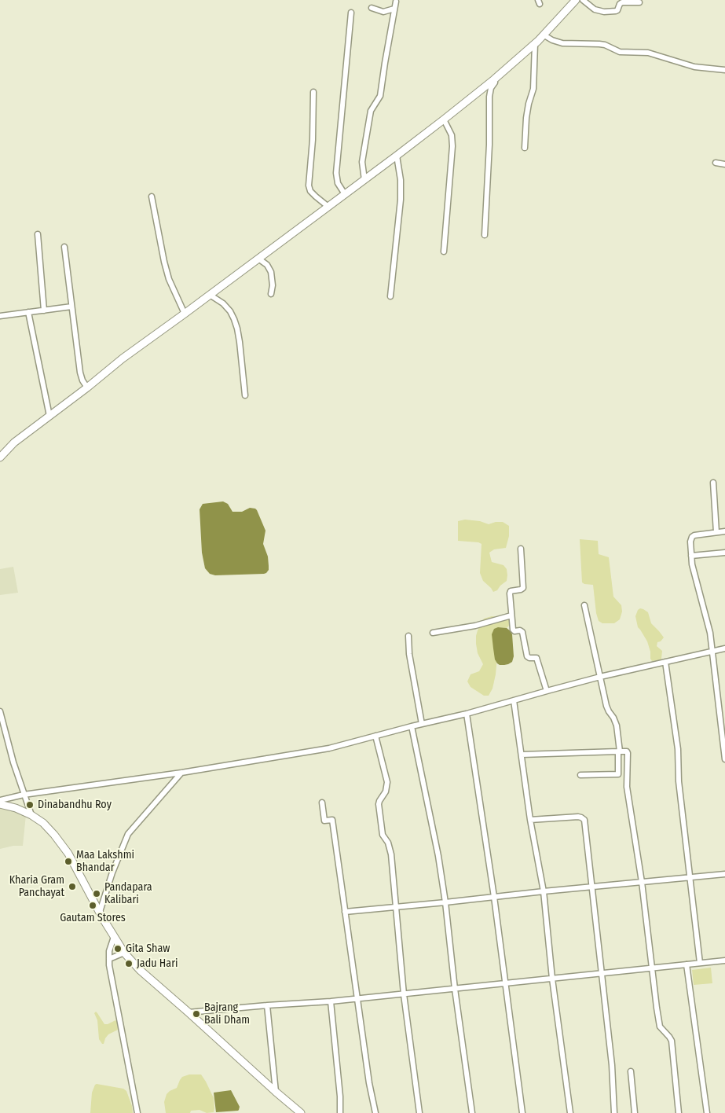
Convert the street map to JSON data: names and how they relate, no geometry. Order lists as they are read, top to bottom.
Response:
{
  "places": [
    "Dinabandhu Roy",
    "Maa Lakshmi Bhandar",
    "Kharia Gram Panchayat",
    "Pandapara Kalibari",
    "Gautam Stores",
    "Gita Shaw",
    "Jadu Hari",
    "Bajrang Bali Dham"
  ]
}
